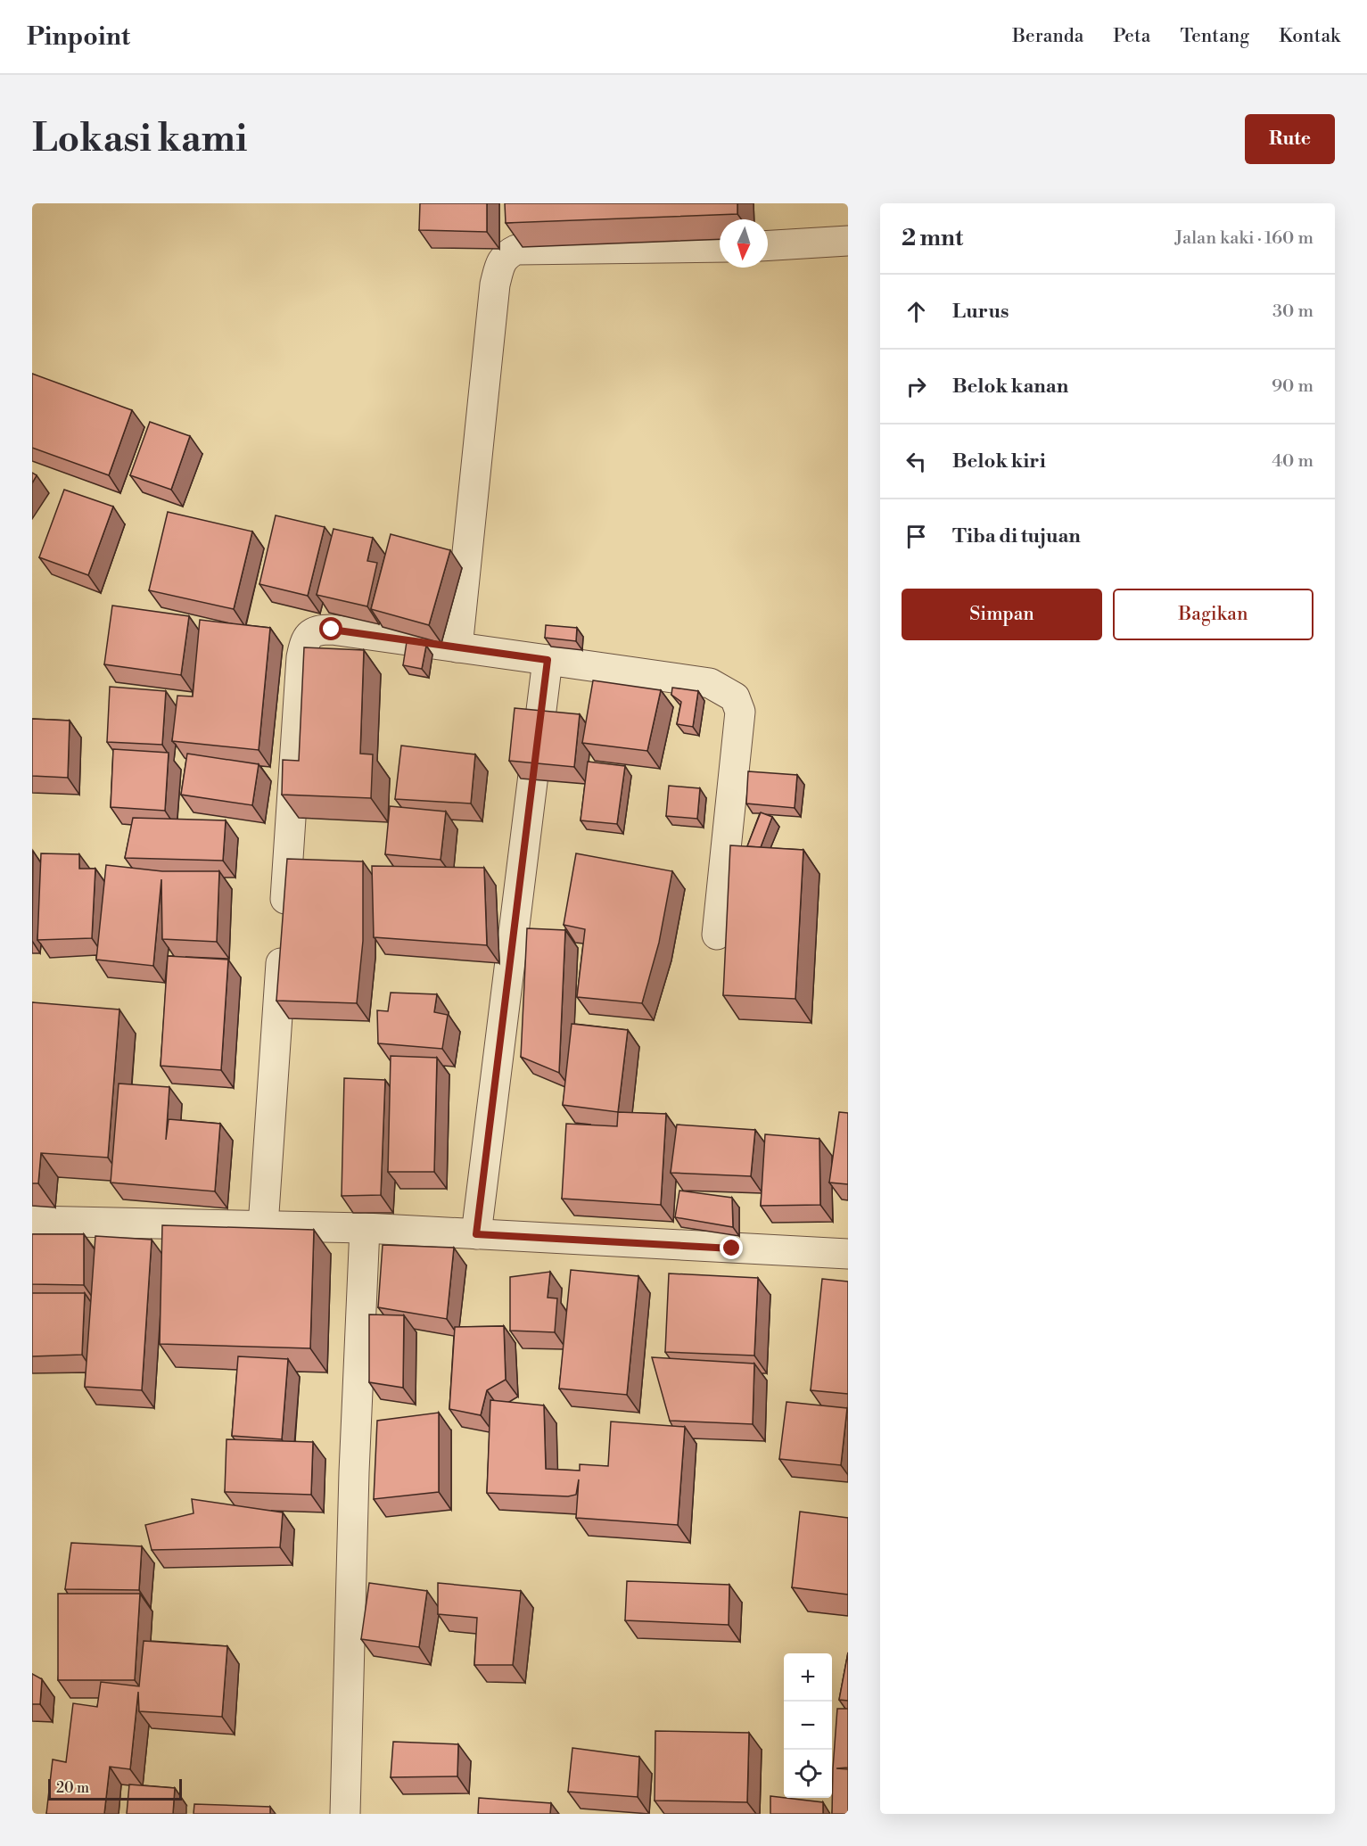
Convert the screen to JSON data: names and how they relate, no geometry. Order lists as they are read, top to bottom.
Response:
{
  "scale_bar": "20 m",
  "north": "bottom",
  "page": {
    "header": "Pinpoint",
    "nav": [
      "Beranda",
      "Peta",
      "Tentang",
      "Kontak"
    ],
    "buttons": [
      "Rute",
      ["Simpan", "Bagikan"]
    ],
    "title": "Lokasi kami",
    "heading": ["2 mnt", "Jalan kaki · 160 m"],
    "list": [
      ["Lurus", "30 m"],
      ["Belok kanan", "90 m"],
      ["Belok kiri", "40 m"],
      "Tiba di tujuan"
    ],
    "map_buttons": ["+", "−"],
    "scale": "20 m"
  }
}
